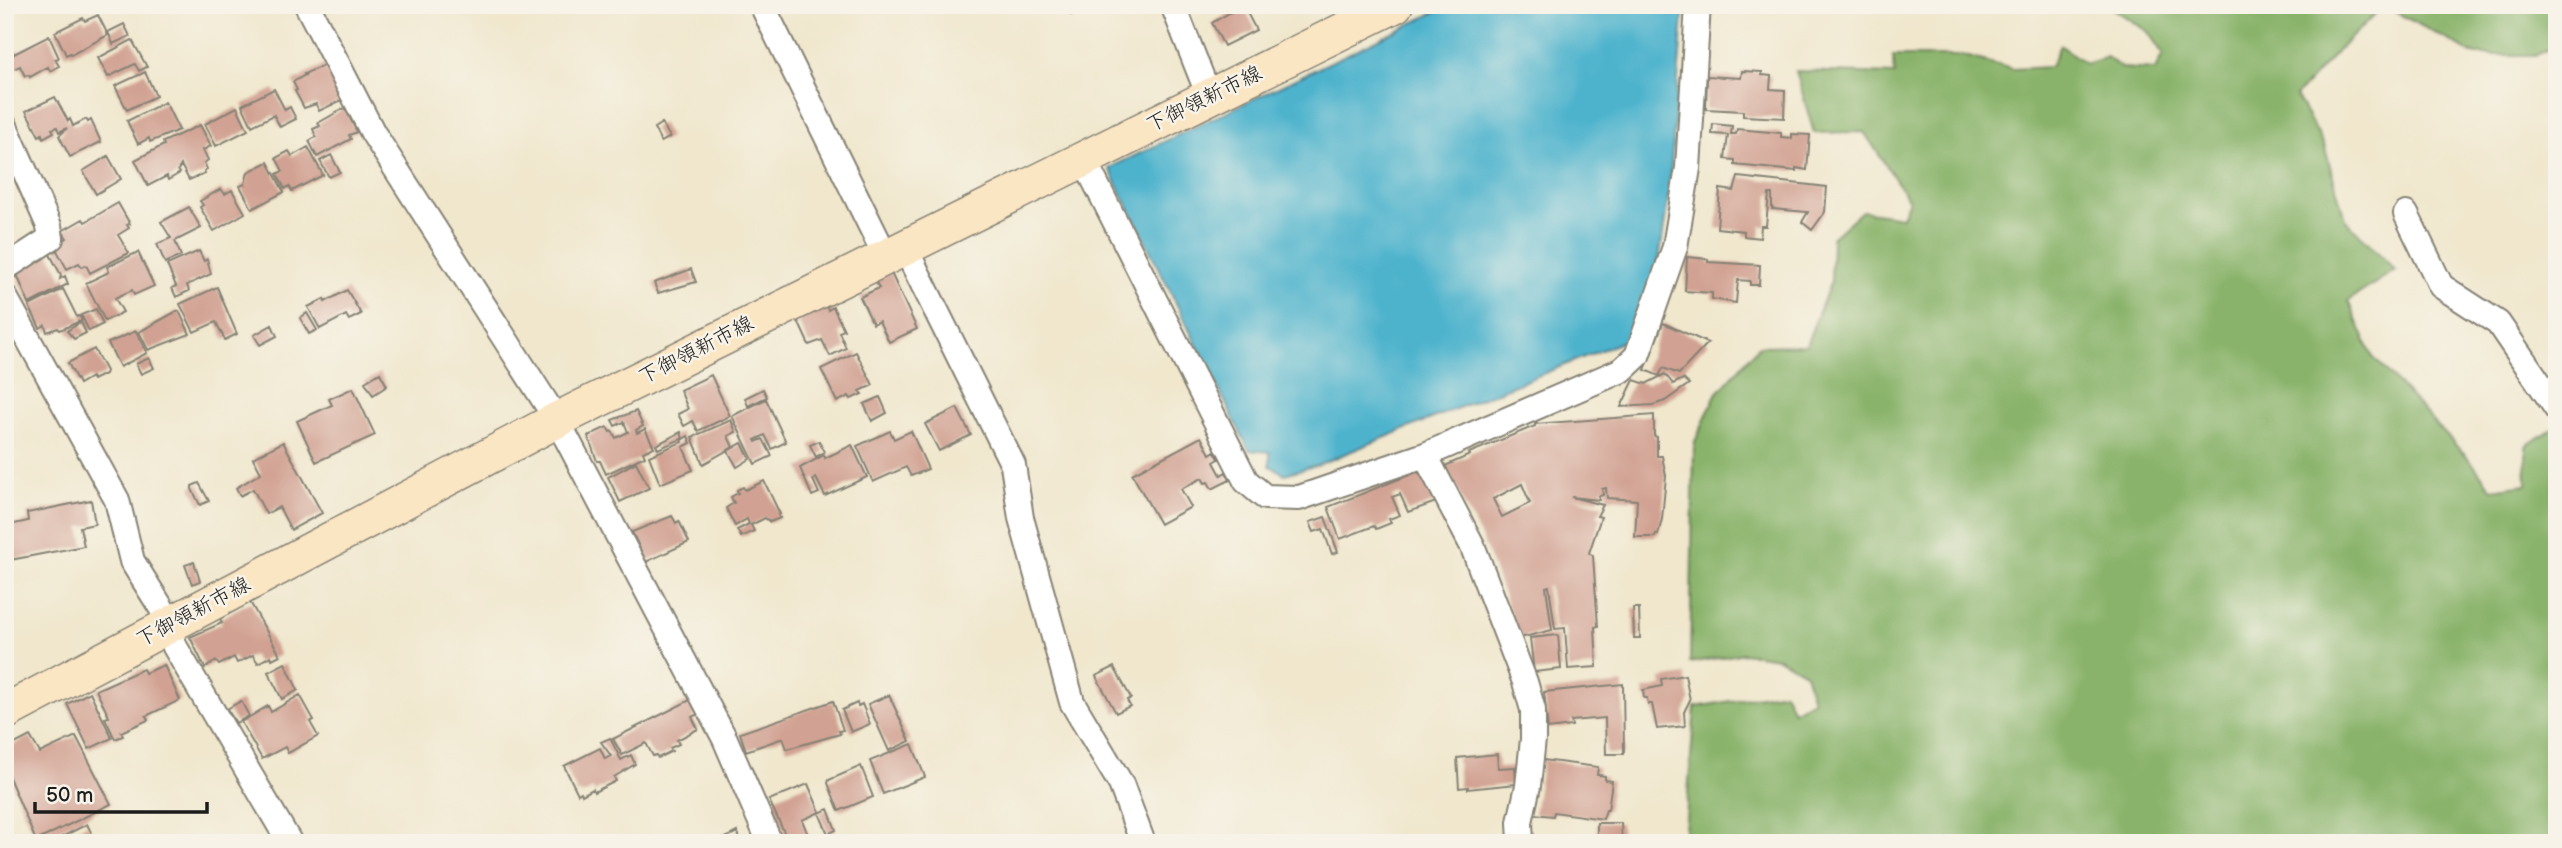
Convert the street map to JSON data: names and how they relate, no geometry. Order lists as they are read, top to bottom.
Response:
{
  "streets": {
    "main road": ["下御領新市線"]
  },
  "scale_bar": "50 m"
}
